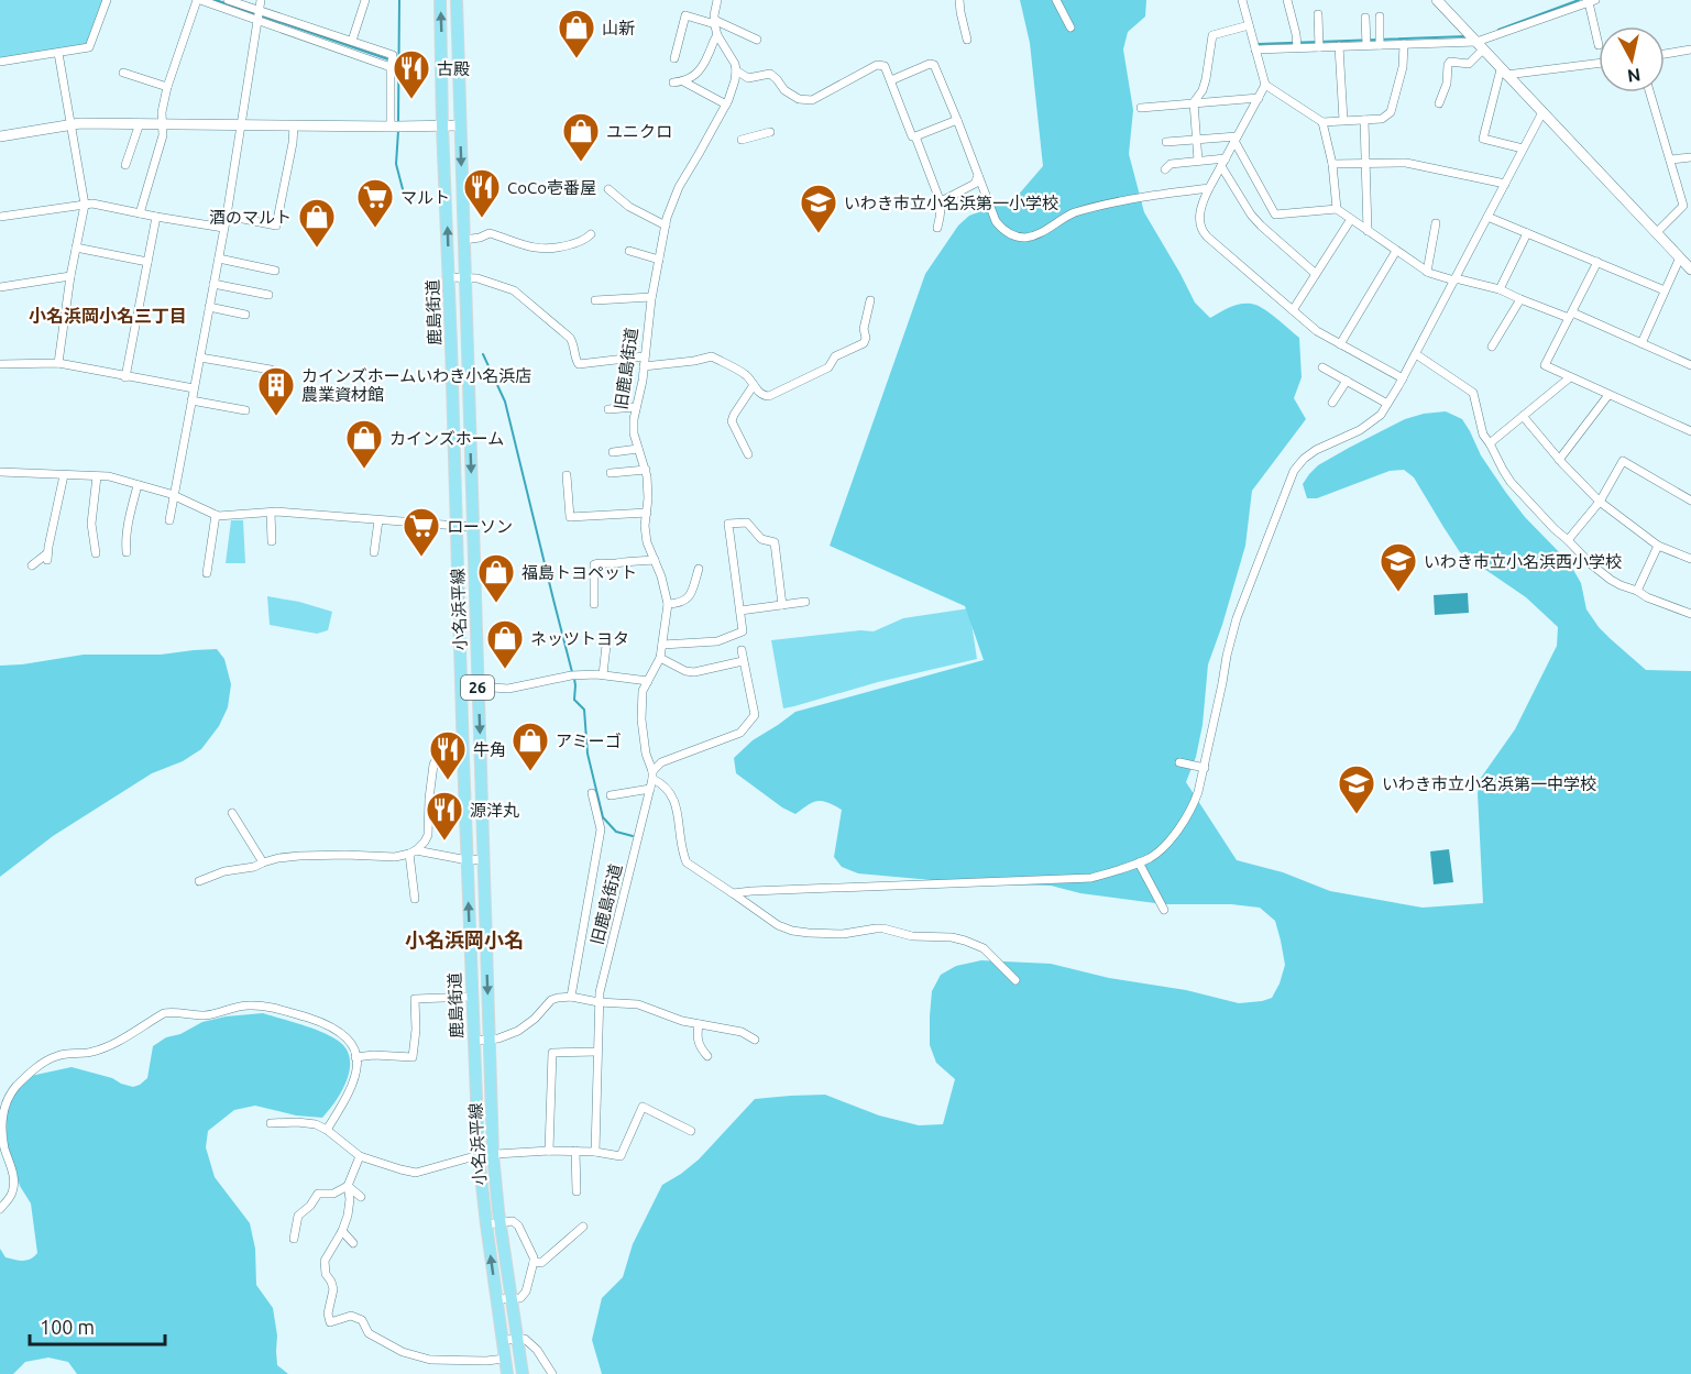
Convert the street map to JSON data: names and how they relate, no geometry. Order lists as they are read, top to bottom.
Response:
{
  "streets": {
    "main road": ["鹿島街道", "小名浜平線", "26"],
    "street": ["旧鹿島街道"]
  },
  "one_way": ["鹿島街道", "小名浜平線"],
  "districts": ["小名浜岡小名三丁目", "小名浜岡小名"],
  "places": {
    "shop": [
      "山新",
      "ユニクロ",
      "酒のマルト",
      "カインズホーム",
      "福島トヨペット",
      "ネッツトヨタ",
      "アミーゴ"
    ],
    "restaurant": [
      "古殿",
      "CoCo壱番屋",
      "牛角",
      "源洋丸"
    ],
    "supermarket": ["マルト", "ローソン"],
    "school or university": ["いわき市立小名浜第一小学校", "いわき市立小名浜西小学校", "いわき市立小名浜第一中学校"],
    "building": ["カインズホームいわき小名浜店 農業資材館"]
  },
  "scale_bar": "100 m",
  "north": "bottom"
}
